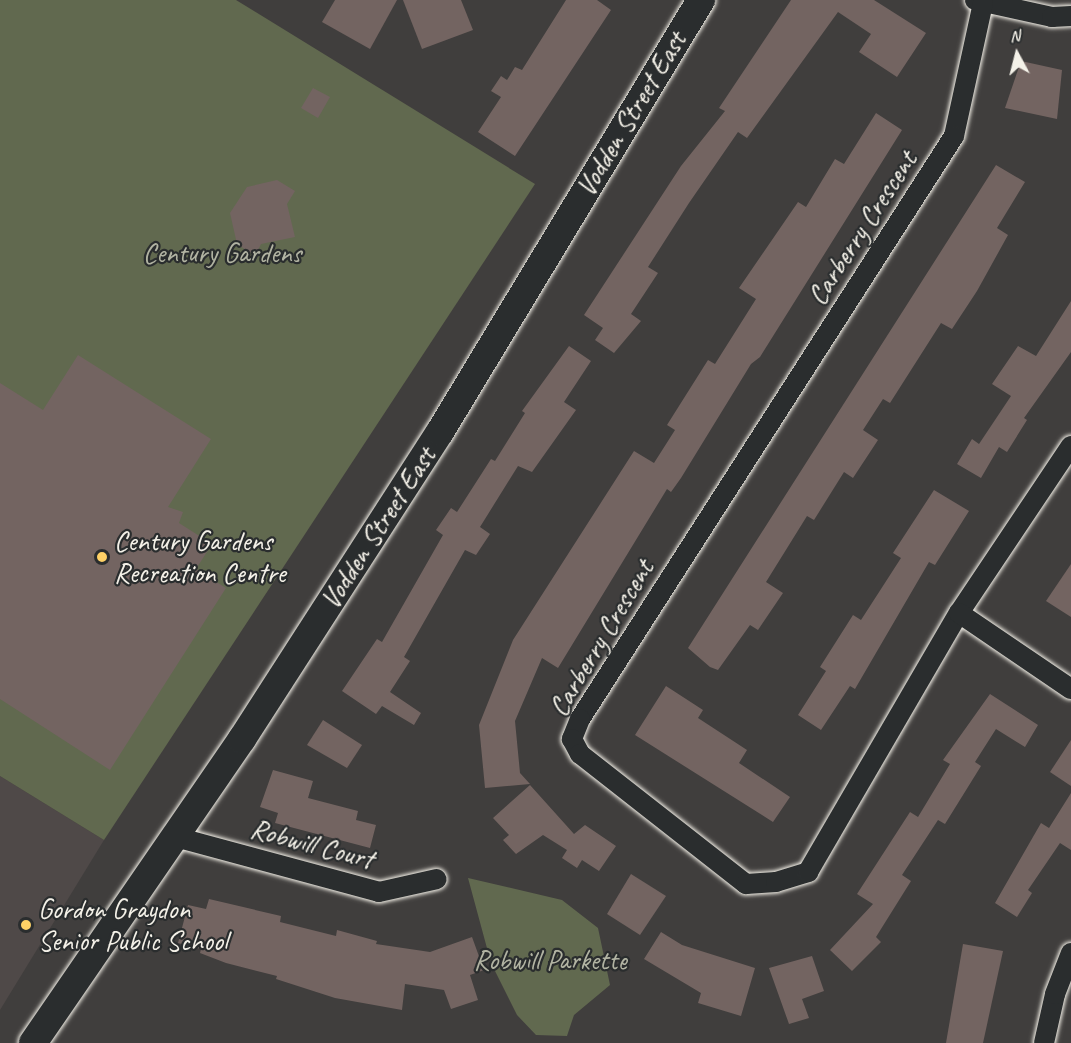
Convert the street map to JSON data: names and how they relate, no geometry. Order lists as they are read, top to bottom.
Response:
{
  "streets": {
    "street": ["Vodden Street East", "Carberry Crescent", "Robwill Court"]
  },
  "crossings": [
    ["Vodden Street East", "Robwill Court"]
  ],
  "parks": ["Century Gardens", "Robwill Parkette"],
  "places": ["Century Gardens Recreation Centre", "Gordon Graydon Senior Public School"],
  "north": "top"
}
